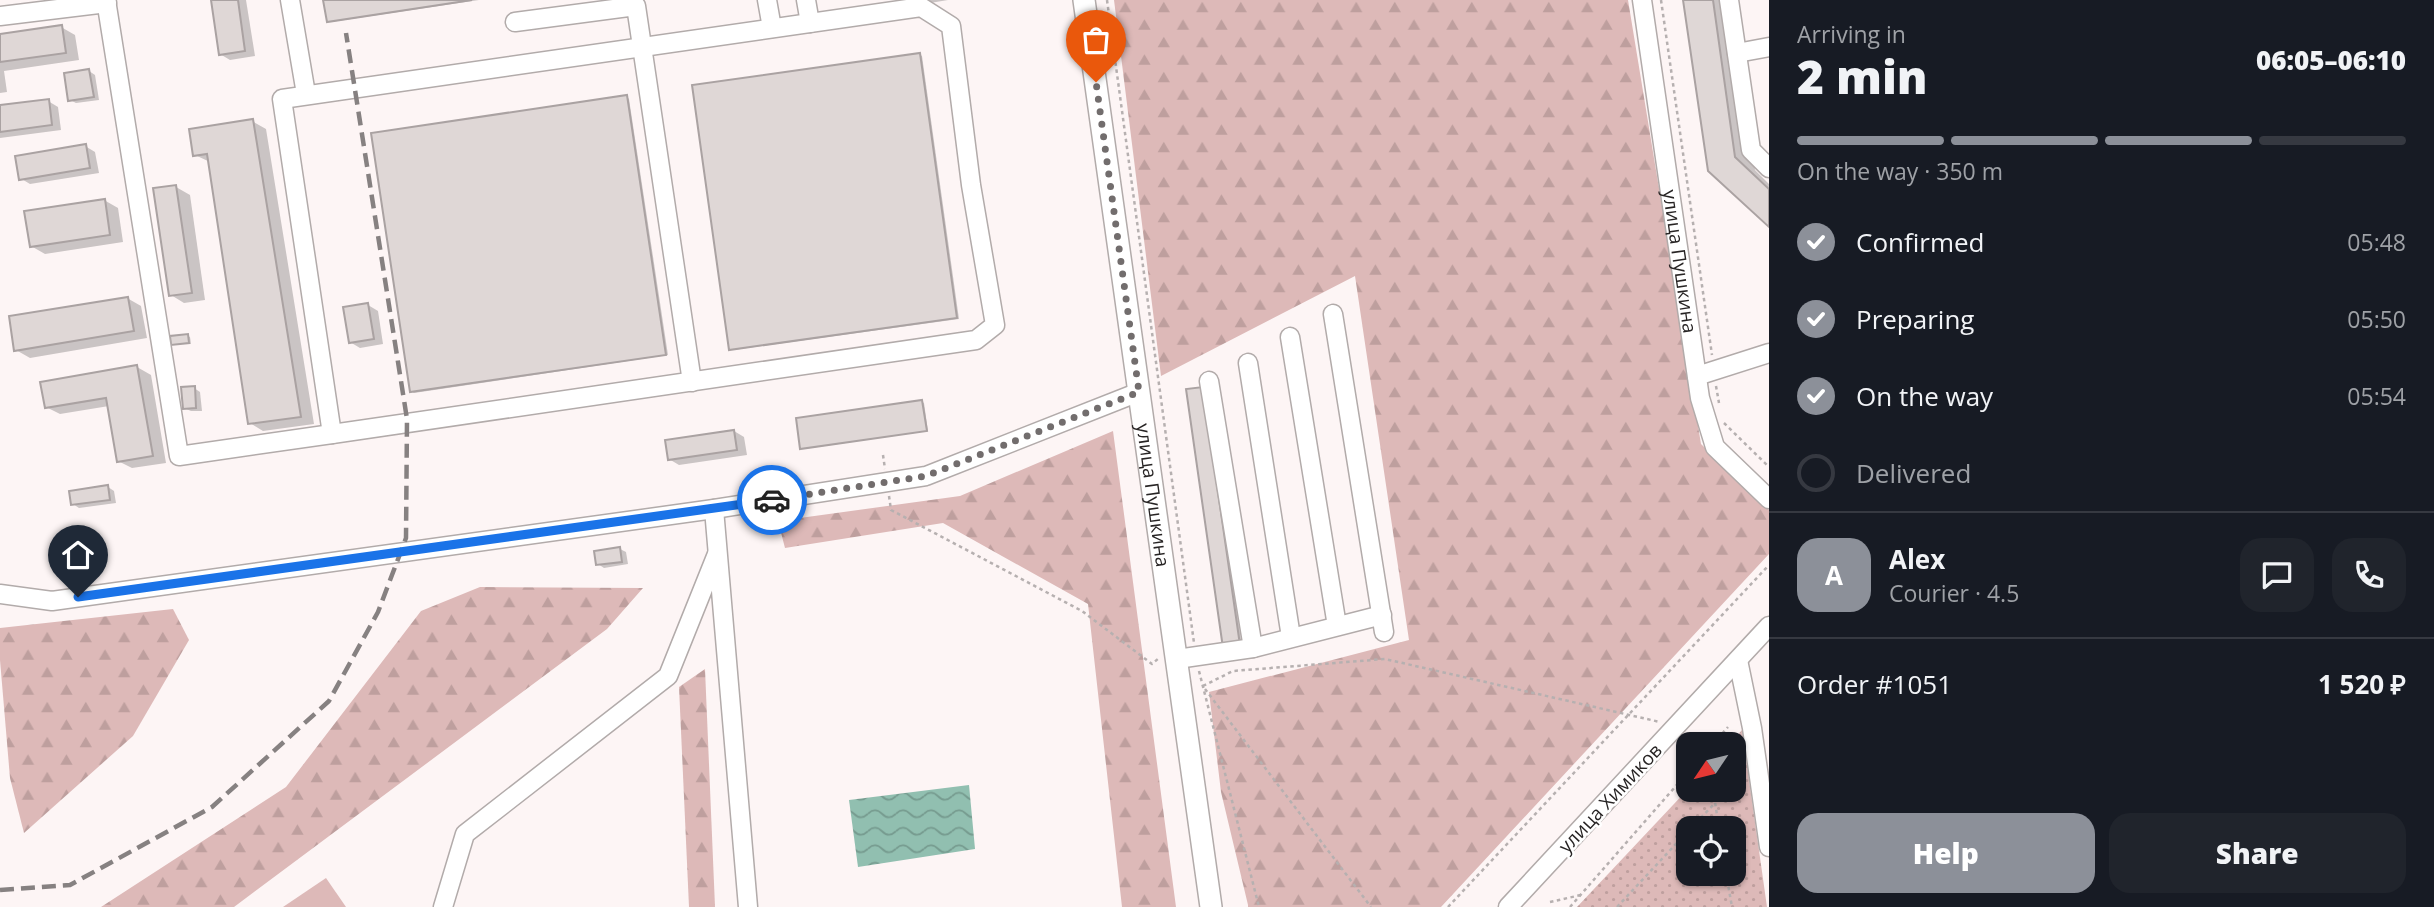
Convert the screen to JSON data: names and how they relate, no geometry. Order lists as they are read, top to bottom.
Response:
{
  "streets": {
    "main road": ["улица Пушкина"],
    "street": ["улица Химиков"]
  },
  "north": "bottom left",
  "page": {
    "heading": ["2 min", "Arriving in", "06:05–06:10"],
    "panel": [
      "Alex",
      "Courier · 4.5",
      "Order #1051",
      "1 520 ₽"
    ],
    "bar": "On the way · 350 m",
    "list": [
      ["Confirmed", "05:48"],
      ["Preparing", "05:50"],
      ["On the way", "05:54"],
      "Delivered"
    ],
    "round": "A",
    "buttons": ["Help", "Share"]
  }
}
